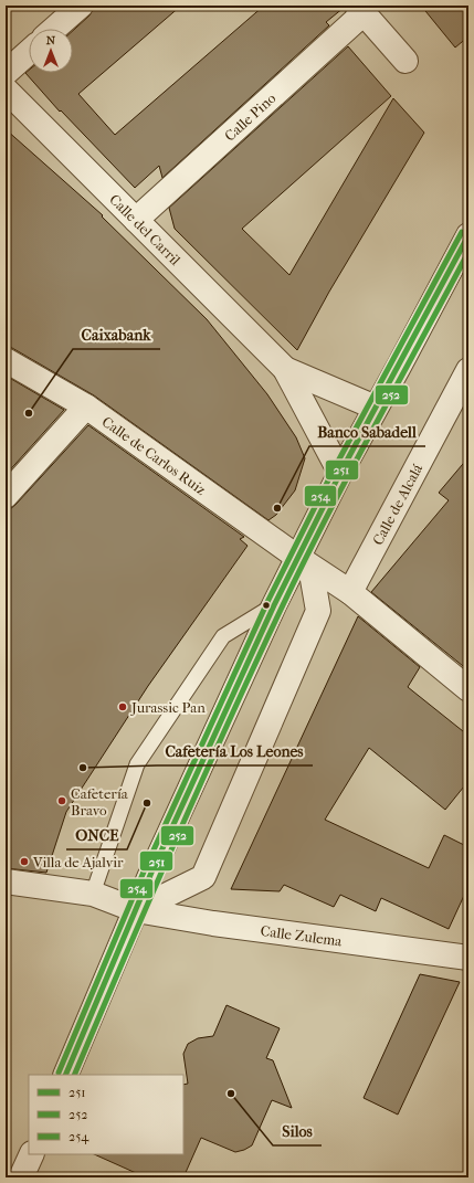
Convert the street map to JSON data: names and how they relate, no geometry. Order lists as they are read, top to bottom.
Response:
{
  "streets": {
    "street": [
      "Calle Pino",
      "Calle del Carril",
      "Calle de Carlos Ruiz",
      "Calle de Alcalá",
      "Calle Zulema"
    ]
  },
  "crossings": [
    ["Calle Pino", "Calle del Carril"]
  ],
  "places": [
    "Caixabank",
    "Banco Sabadell",
    "Jurassic Pan",
    "Cafetería Los Leones",
    "Cafetería Bravo",
    "ONCE",
    "Villa de Ajalvir",
    "Silos"
  ],
  "lines": ["transit line 254", "transit line 251", "transit line 252"],
  "legend": ["251", "252", "254"],
  "north": "top"
}
